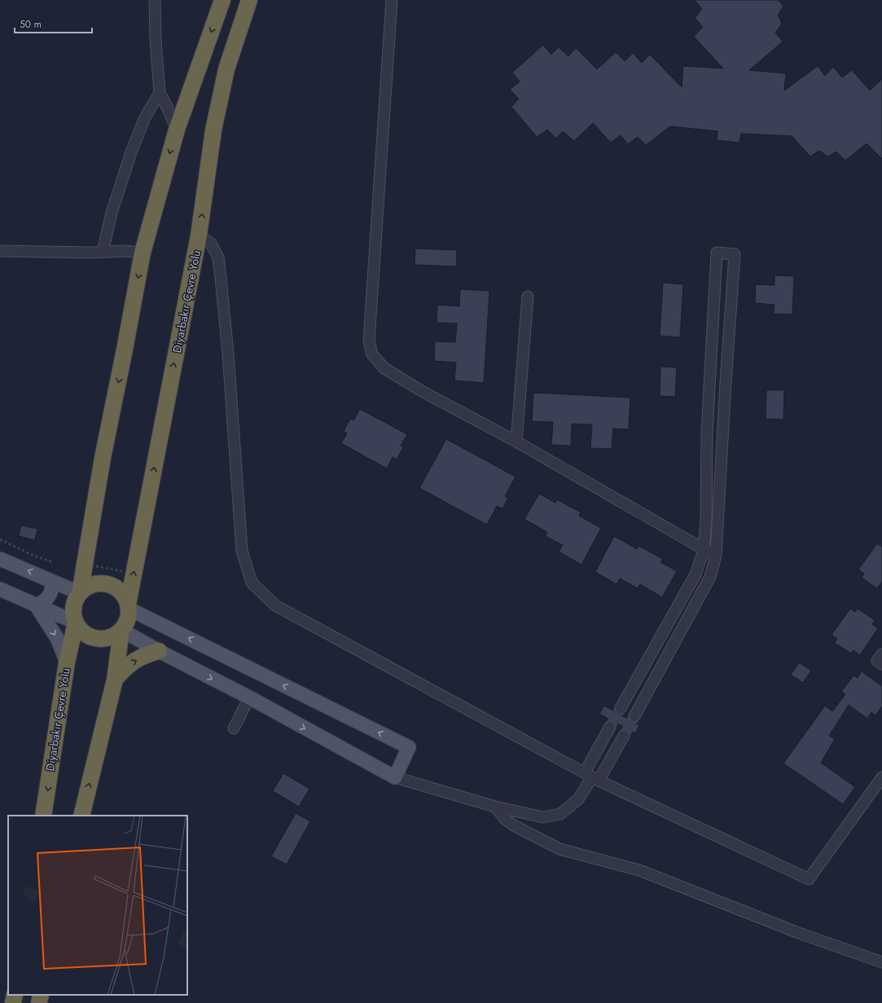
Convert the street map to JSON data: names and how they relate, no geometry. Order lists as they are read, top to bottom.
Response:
{
  "streets": {
    "highway": ["Diyarbakır Çevre Yolu"]
  },
  "scale_bar": "50 m"
}
